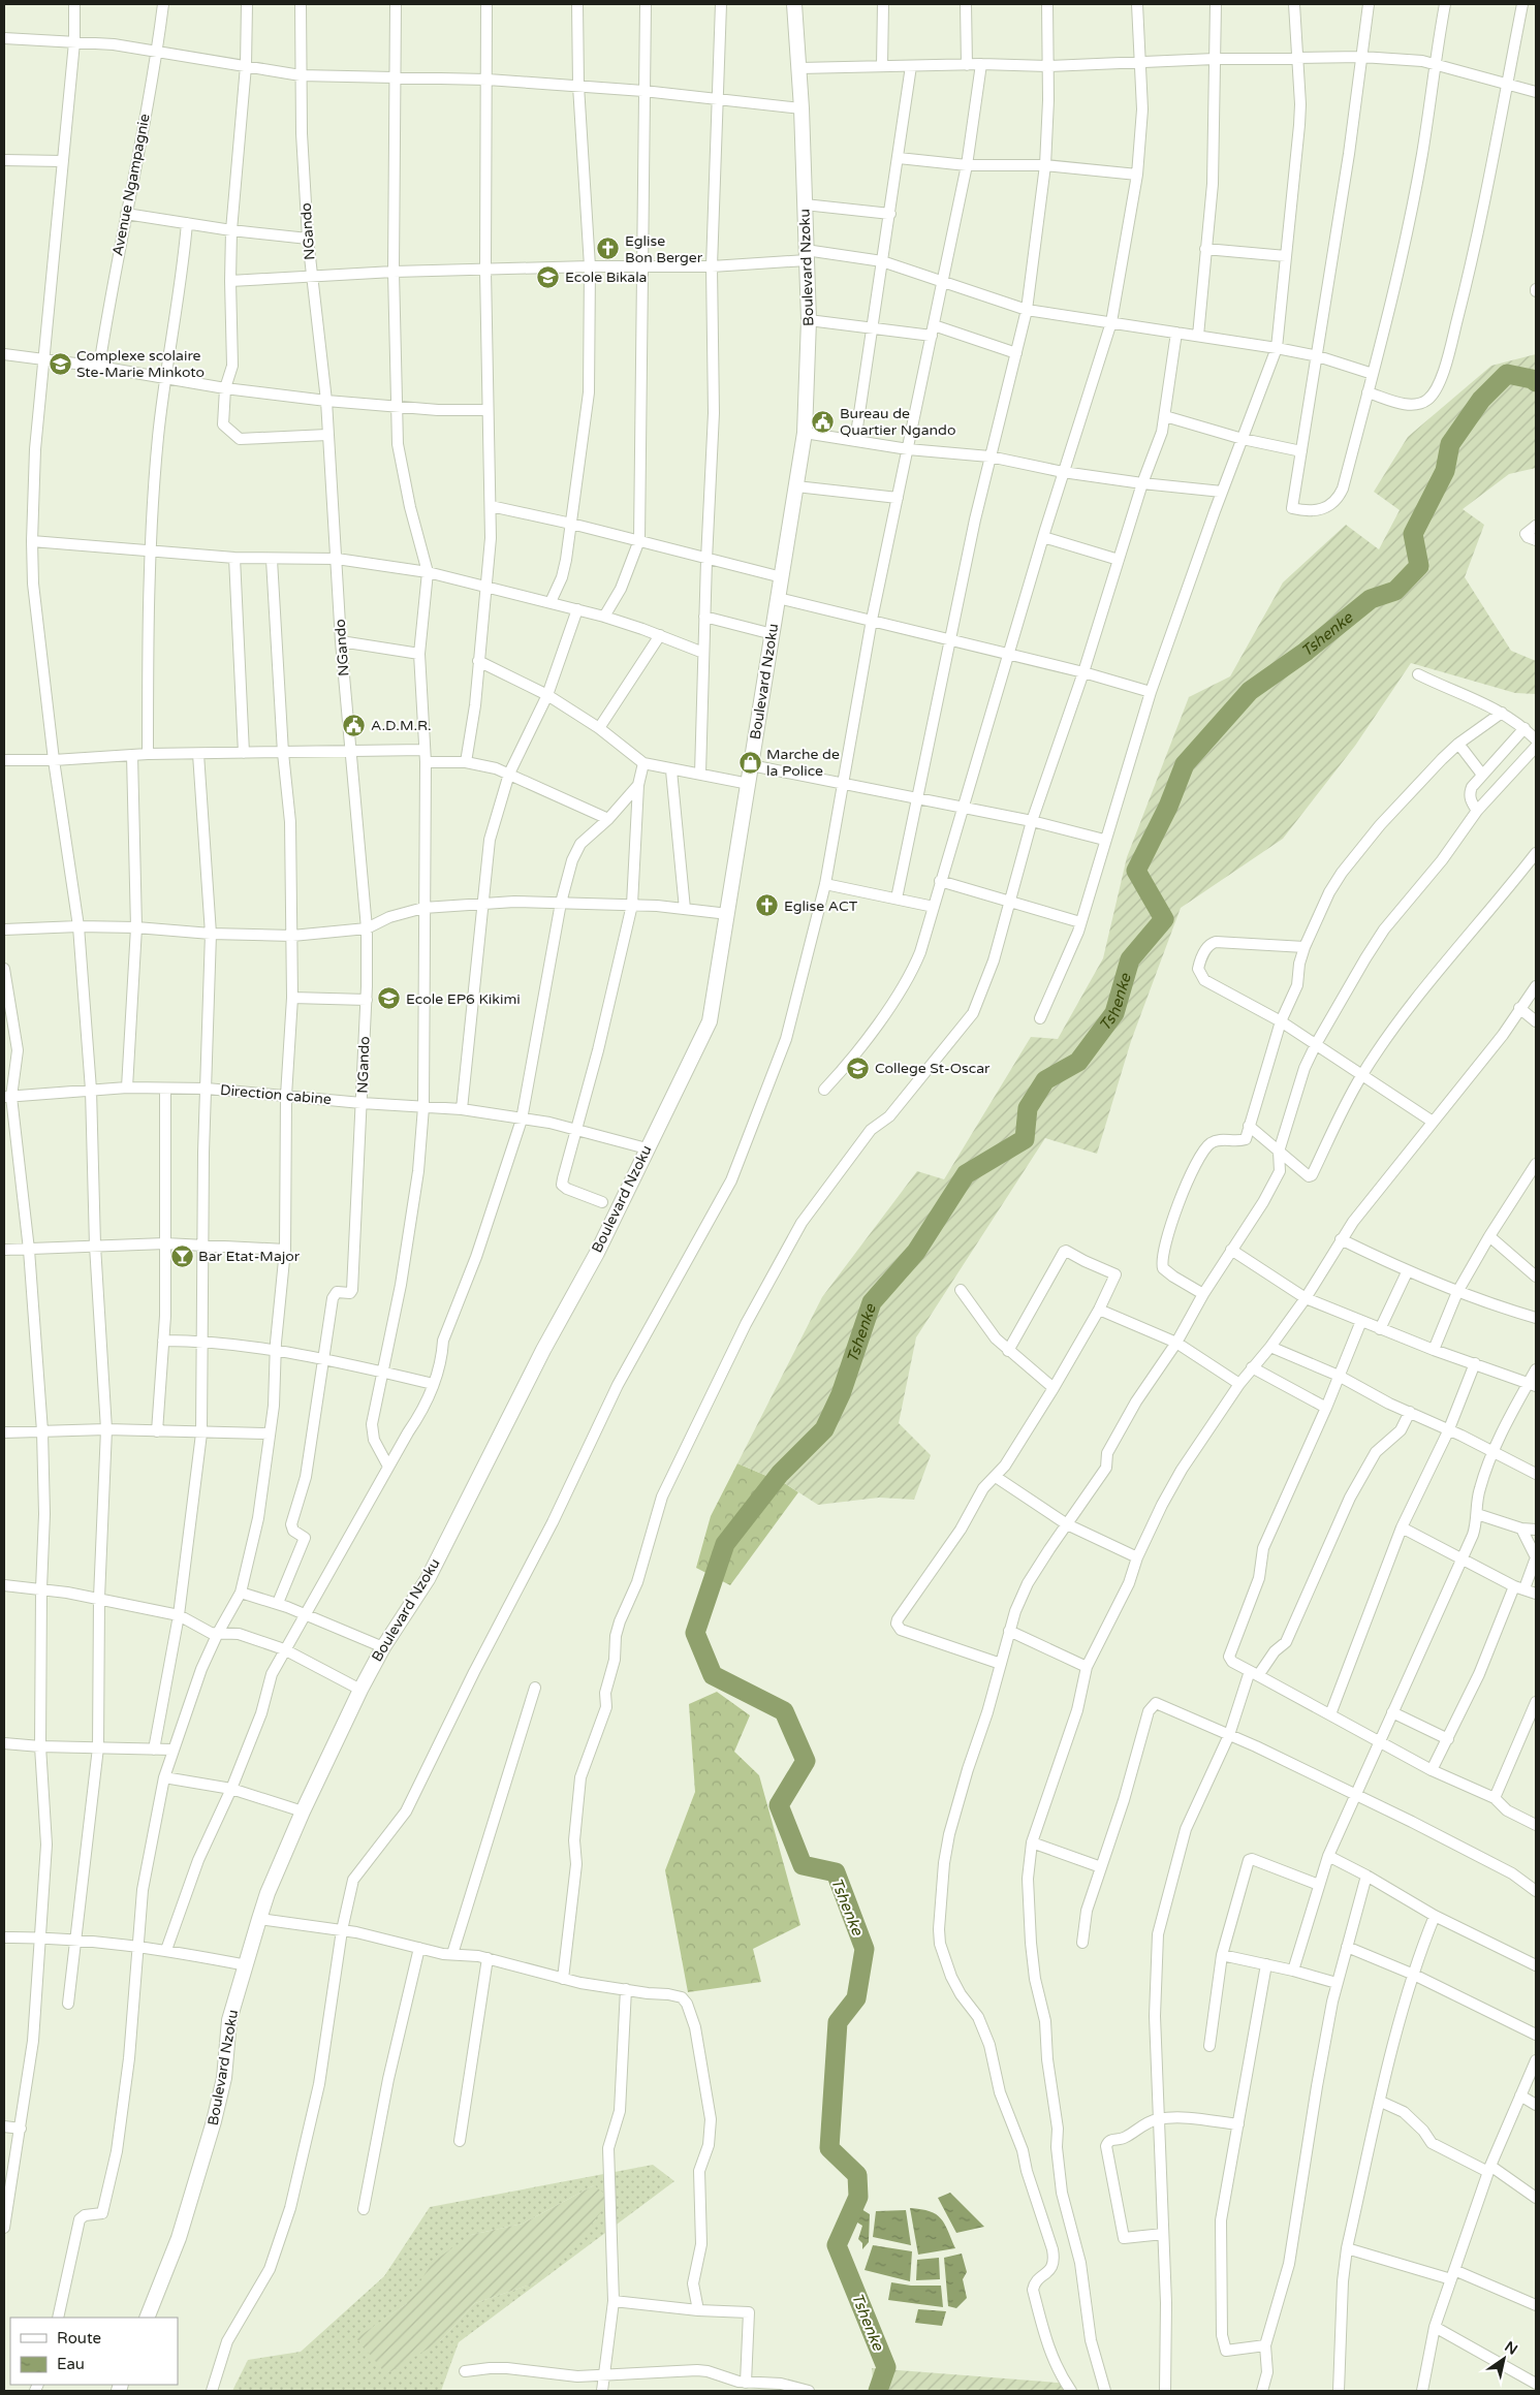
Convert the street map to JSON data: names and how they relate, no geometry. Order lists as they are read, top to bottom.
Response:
{
  "streets": {
    "street": [
      "Avenue Ngampagnie",
      "NGando",
      "Boulevard Nzoku",
      "Direction cabine"
    ]
  },
  "crossings": [
    ["NGando", "Direction cabine"],
    ["Boulevard Nzoku", "Direction cabine"]
  ],
  "water": ["Tshenke"],
  "places": {
    "church": ["Eglise Bon Berger", "Eglise ACT"],
    "school or university": [
      "Ecole Bikala",
      "Complexe scolaire Ste-Marie Minkoto",
      "Ecole EP6 Kikimi",
      "College St-Oscar"
    ],
    "public building": ["Bureau de Quartier Ngando", "A.D.M.R."],
    "shop": ["Marche de la Police"],
    "bar": ["Bar Etat-Major"]
  },
  "legend": ["Route", "Eau"],
  "north": "top right"
}
